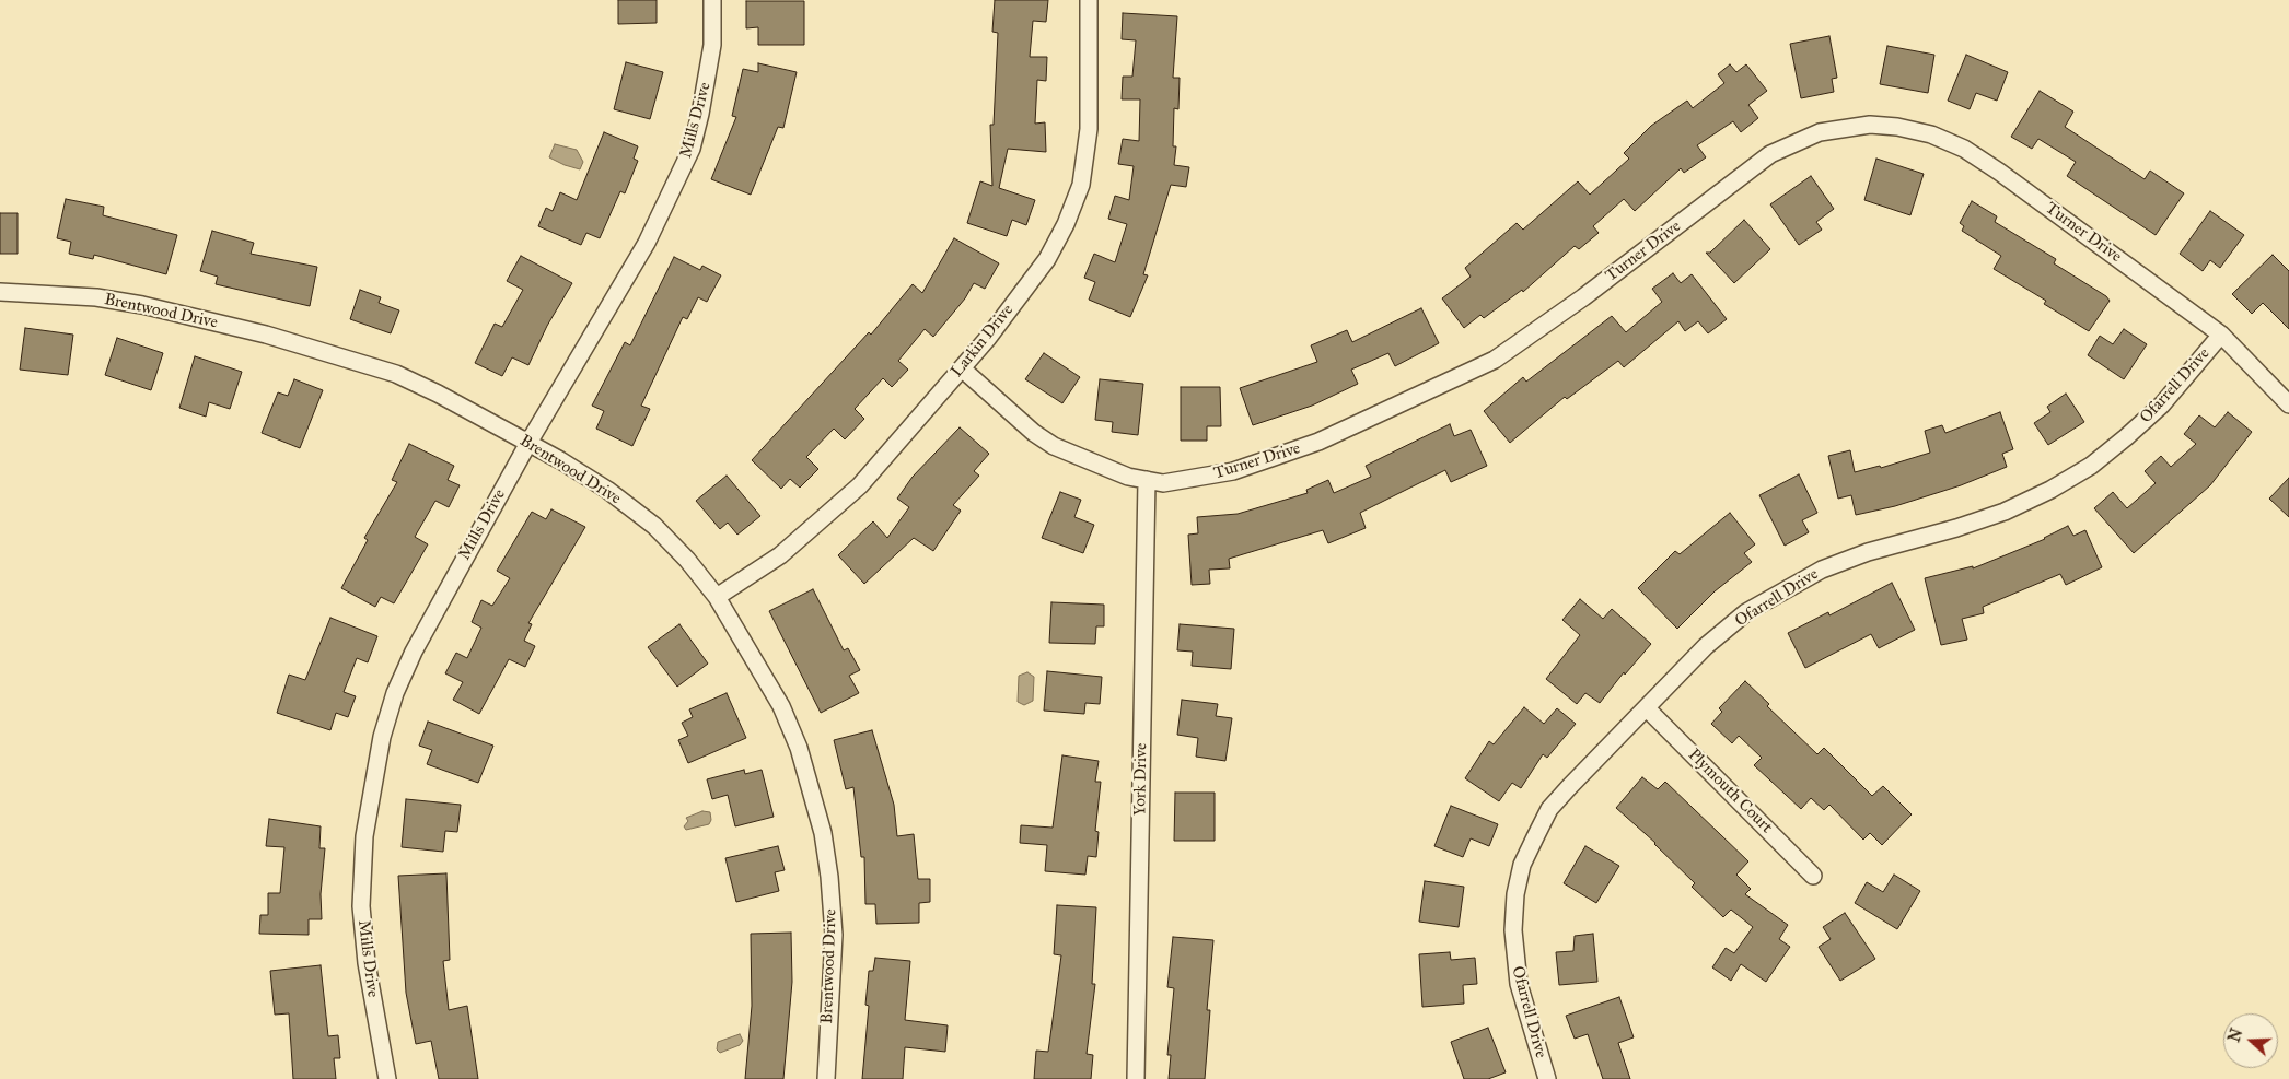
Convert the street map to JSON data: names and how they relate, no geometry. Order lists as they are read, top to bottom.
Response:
{
  "streets": {
    "street": [
      "Mills Drive",
      "Turner Drive",
      "Brentwood Drive",
      "Larkin Drive",
      "Ofarrell Drive",
      "York Drive",
      "Plymouth Court"
    ]
  },
  "crossings": [
    ["Mills Drive", "Brentwood Drive"],
    ["Turner Drive", "Larkin Drive"],
    ["Turner Drive", "Ofarrell Drive"],
    ["Turner Drive", "York Drive"],
    ["Brentwood Drive", "Larkin Drive"],
    ["Ofarrell Drive", "Plymouth Court"]
  ],
  "north": "left"
}
